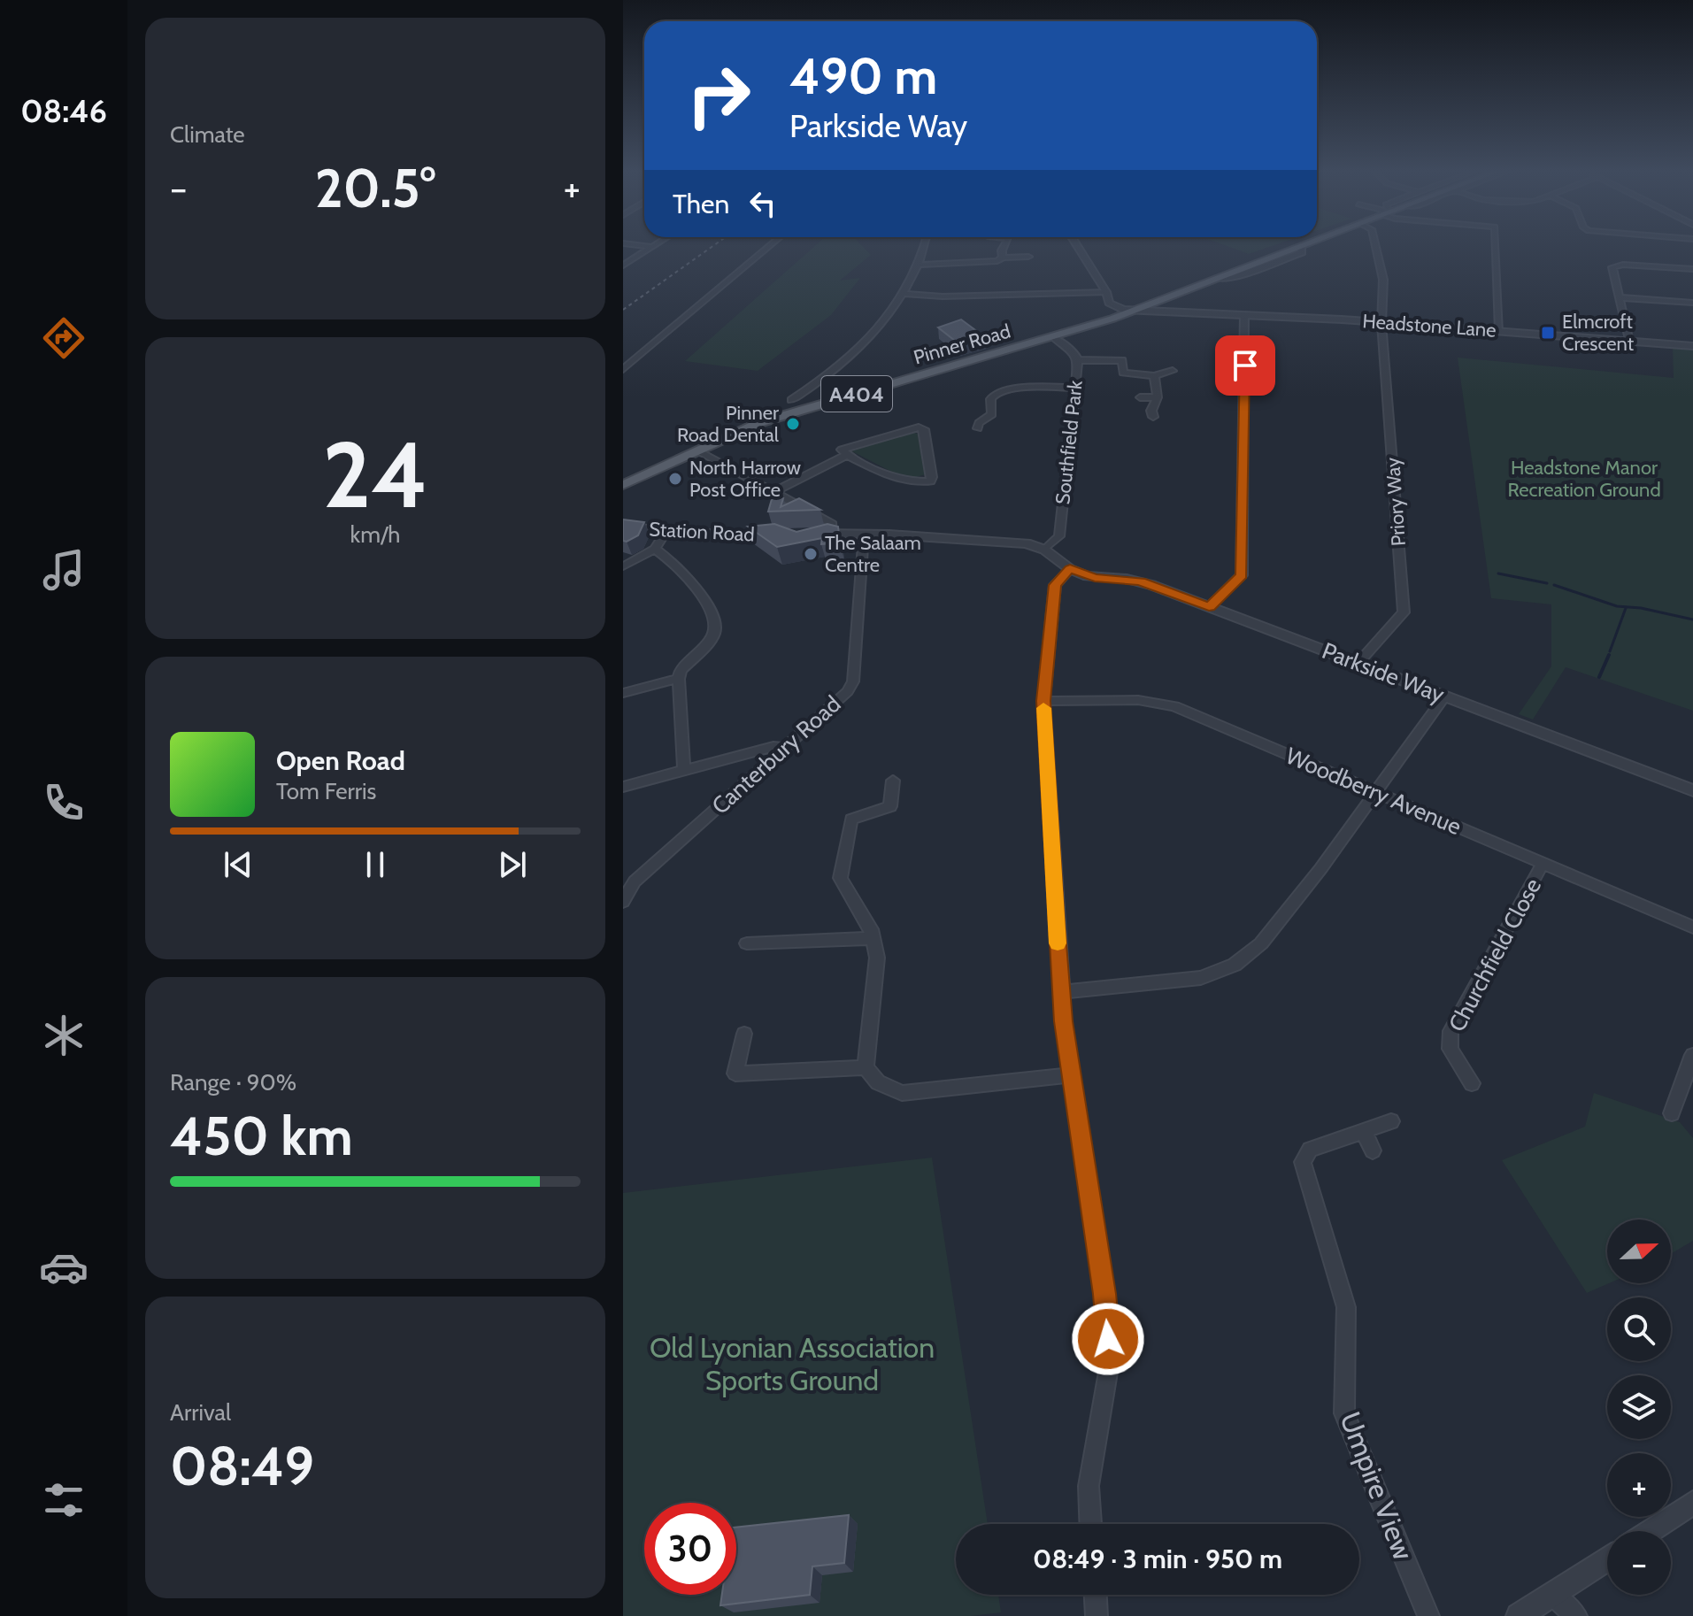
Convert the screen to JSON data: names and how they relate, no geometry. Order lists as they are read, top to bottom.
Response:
{
  "streets": {
    "main road": ["Pinner Road", "A404"],
    "street": [
      "Headstone Lane",
      "Southfield Park",
      "Priory Way",
      "Station Road",
      "Parkside Way",
      "Canterbury Road",
      "Woodberry Avenue",
      "Churchfield Close",
      "Umpire View"
    ]
  },
  "crossings": [
    ["Headstone Lane", "A404"],
    ["Headstone Lane", "Priory Way"],
    ["Pinner Road", "A404"],
    ["Pinner Road", "Southfield Park"],
    ["Priory Way", "Parkside Way"],
    ["Woodberry Avenue", "Churchfield Close"]
  ],
  "parks": ["Headstone Manor Recreation Ground", "Old Lyonian Association Sports Ground"],
  "places": {
    "transit": ["Elmcroft Crescent"],
    "other": ["Pinner Road Dental", "North Harrow Post Office", "The Salaam Centre"]
  },
  "north": "right",
  "page": {
    "tabs": "08:46",
    "tile": [
      "Climate",
      ["24", "km/h"],
      ["Range · 90%", "450 km"],
      ["Arrival", "08:49"]
    ],
    "turn": ["490 m", "Parkside Way"],
    "heat": ["−", "20.5°", "+"],
    "then": "Then",
    "song": ["Open Road", "Tom Ferris"],
    "map_buttons": ["+", "−"],
    "limit": "30",
    "trip": "08:49 · 3 min · 950 m"
  }
}
